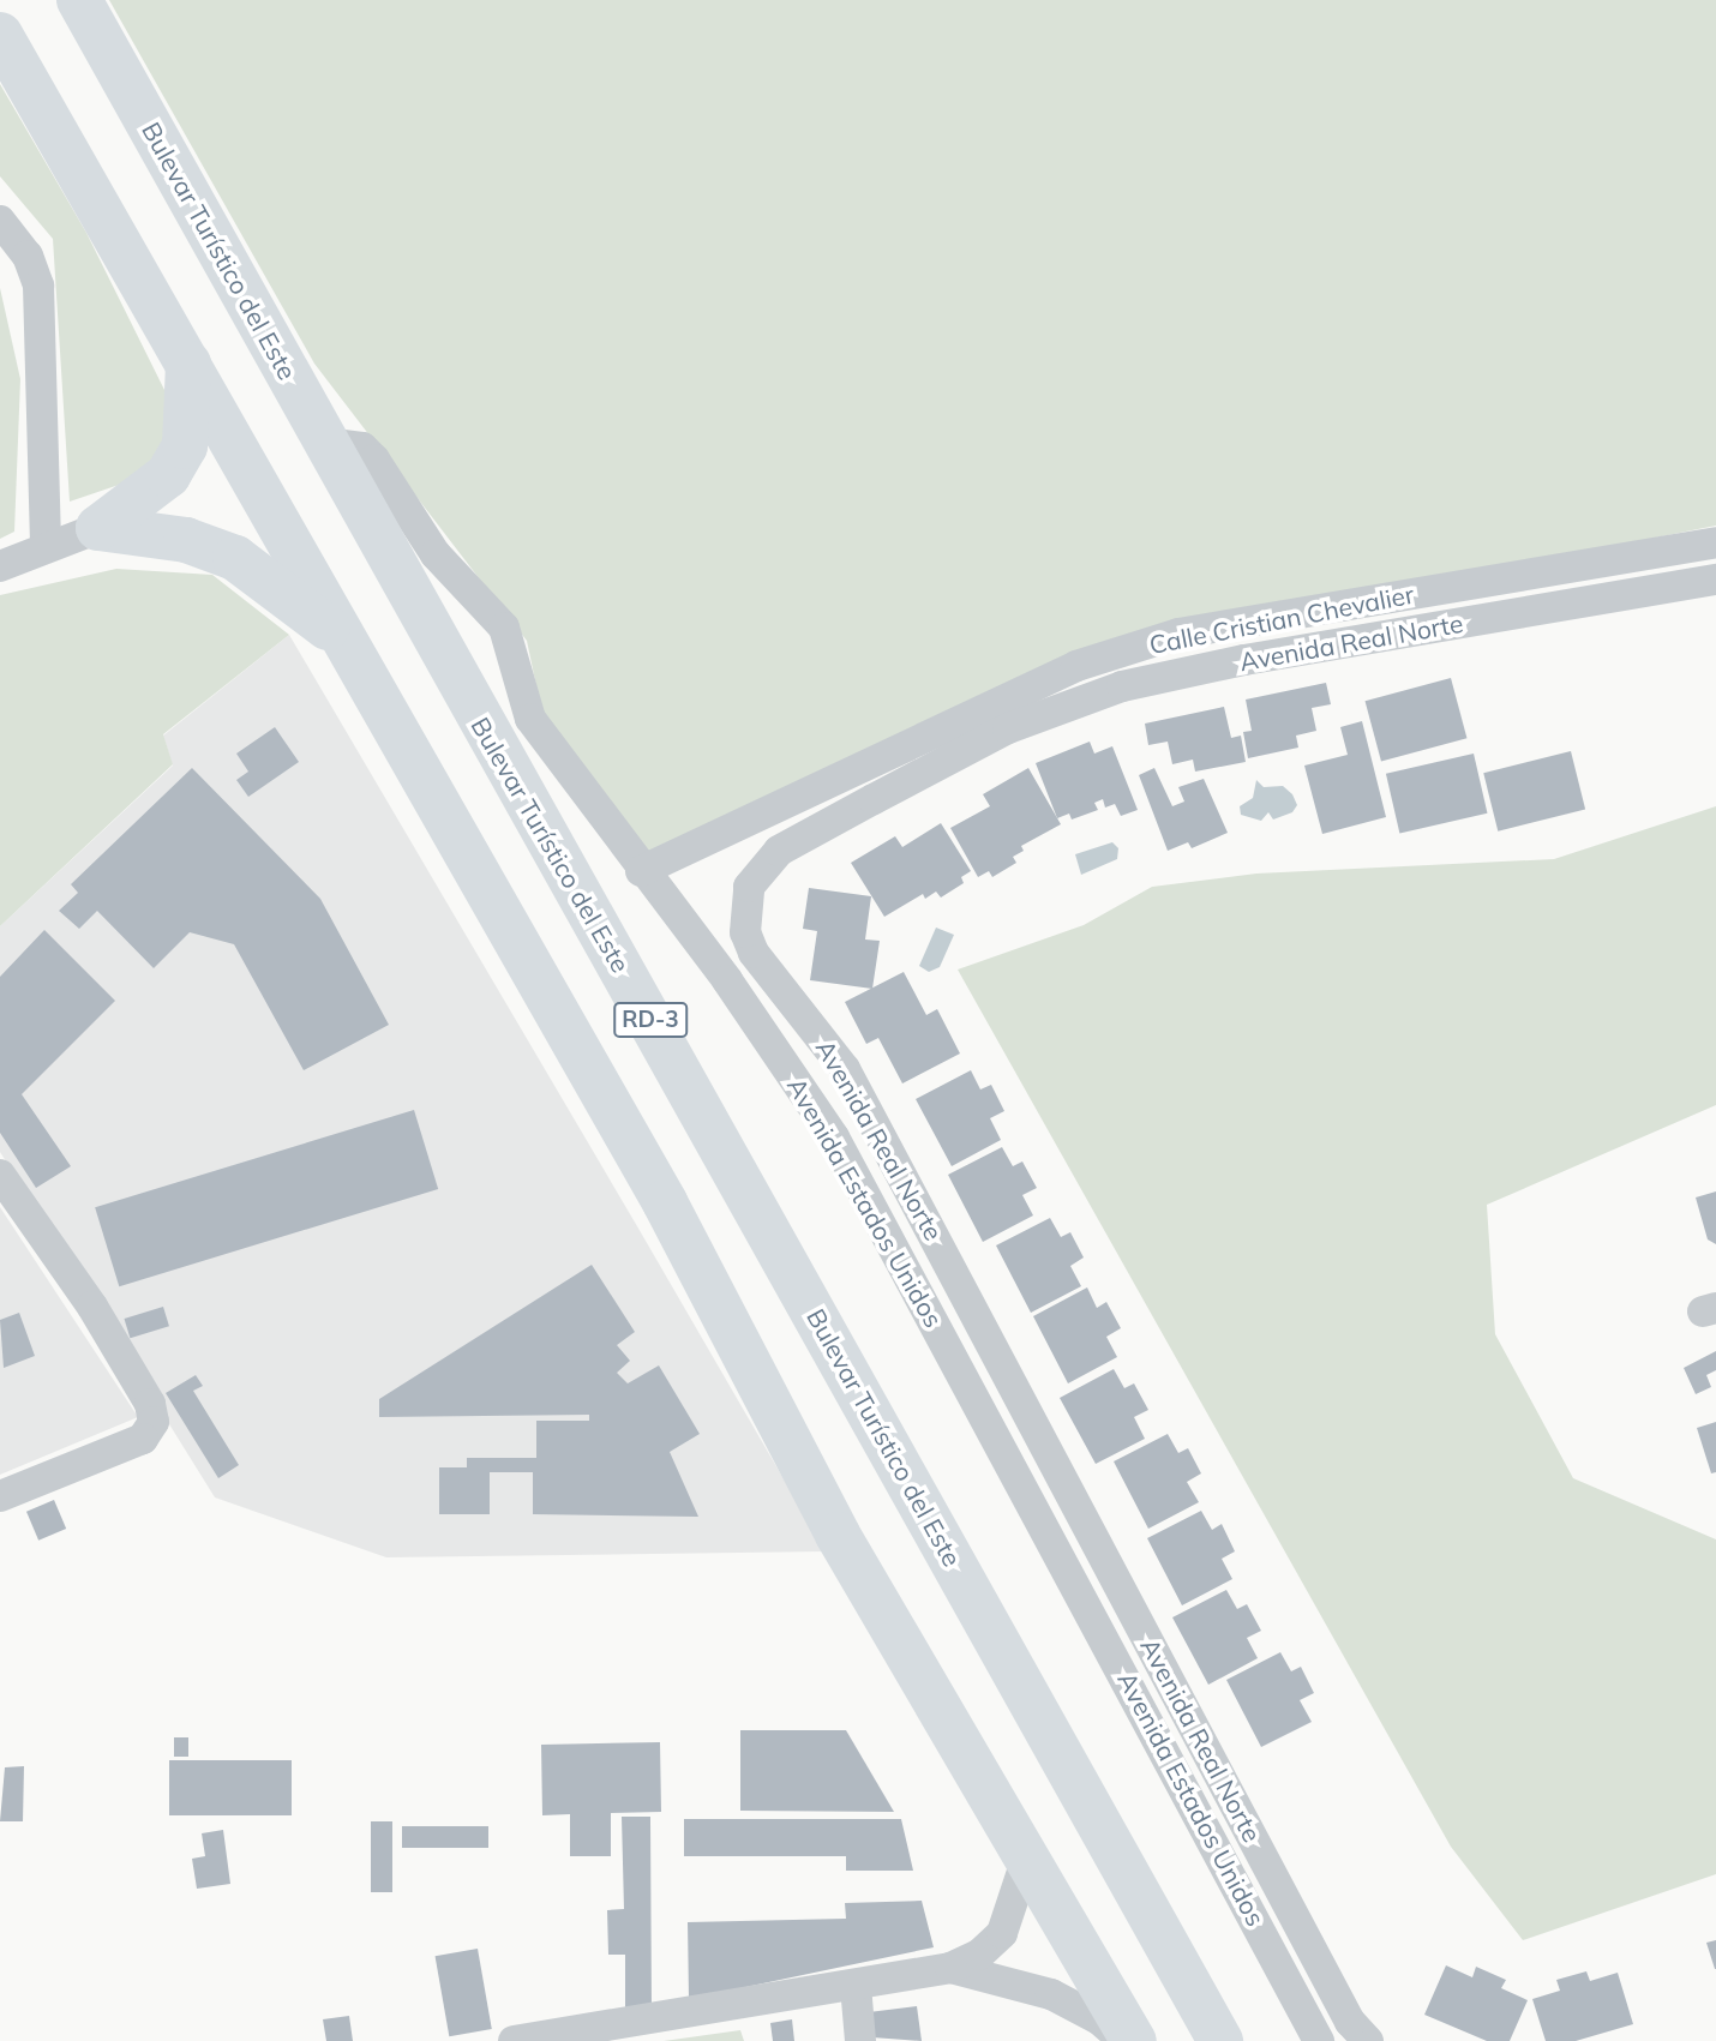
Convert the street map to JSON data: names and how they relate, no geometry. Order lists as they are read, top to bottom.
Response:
{
  "streets": {
    "highway": ["Bulevar Turístico del Este", "RD-3"],
    "street": ["Calle Cristian Chevalier", "Avenida Real Norte", "Avenida Estados Unidos"]
  },
  "crossings": [
    ["Bulevar Turístico del Este", "Avenida Estados Unidos"],
    ["Calle Cristian Chevalier", "Avenida Estados Unidos"]
  ]
}
